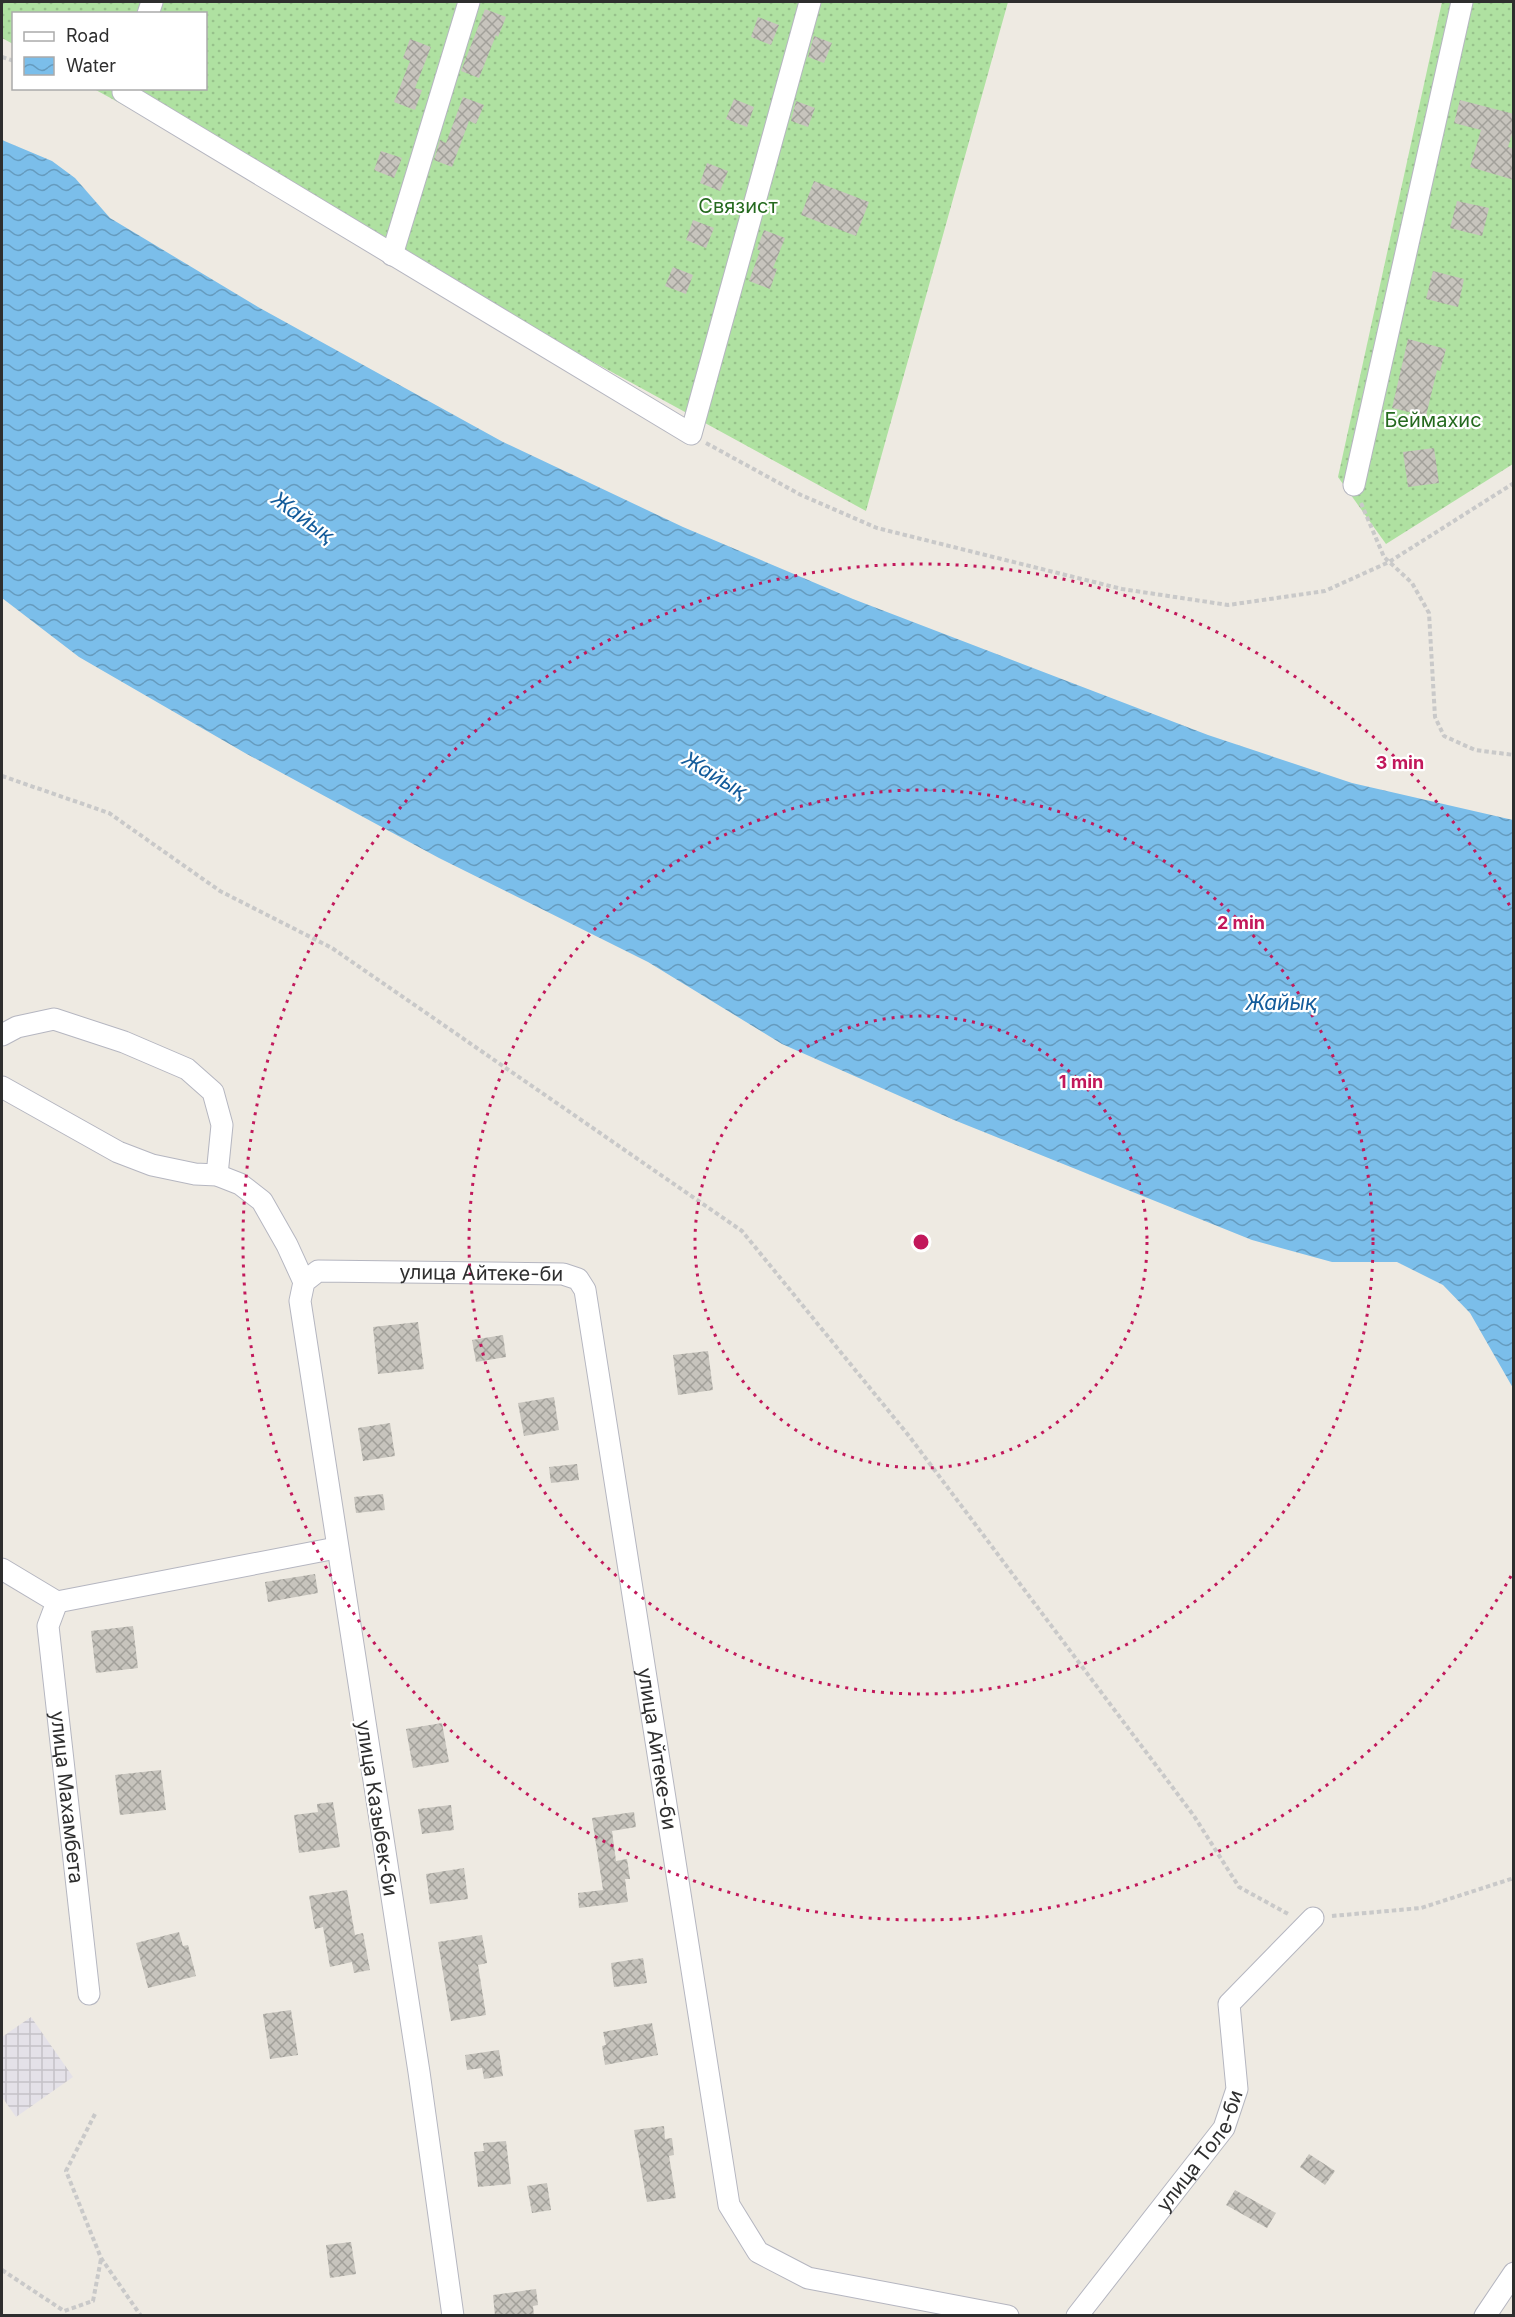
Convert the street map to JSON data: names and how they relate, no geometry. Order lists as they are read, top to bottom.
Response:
{
  "streets": {
    "street": [
      "улица Айтеке-би",
      "улица Махамбета",
      "улица Казыбек-би",
      "улица Толе-би"
    ]
  },
  "crossings": [
    ["улица Айтеке-би", "улица Казыбек-би"]
  ],
  "water": ["Жайық"],
  "parks": ["Связист", "Беймахис"],
  "legend": ["Road", "Water"],
  "rings": ["3 min", "2 min", "1 min"]
}
